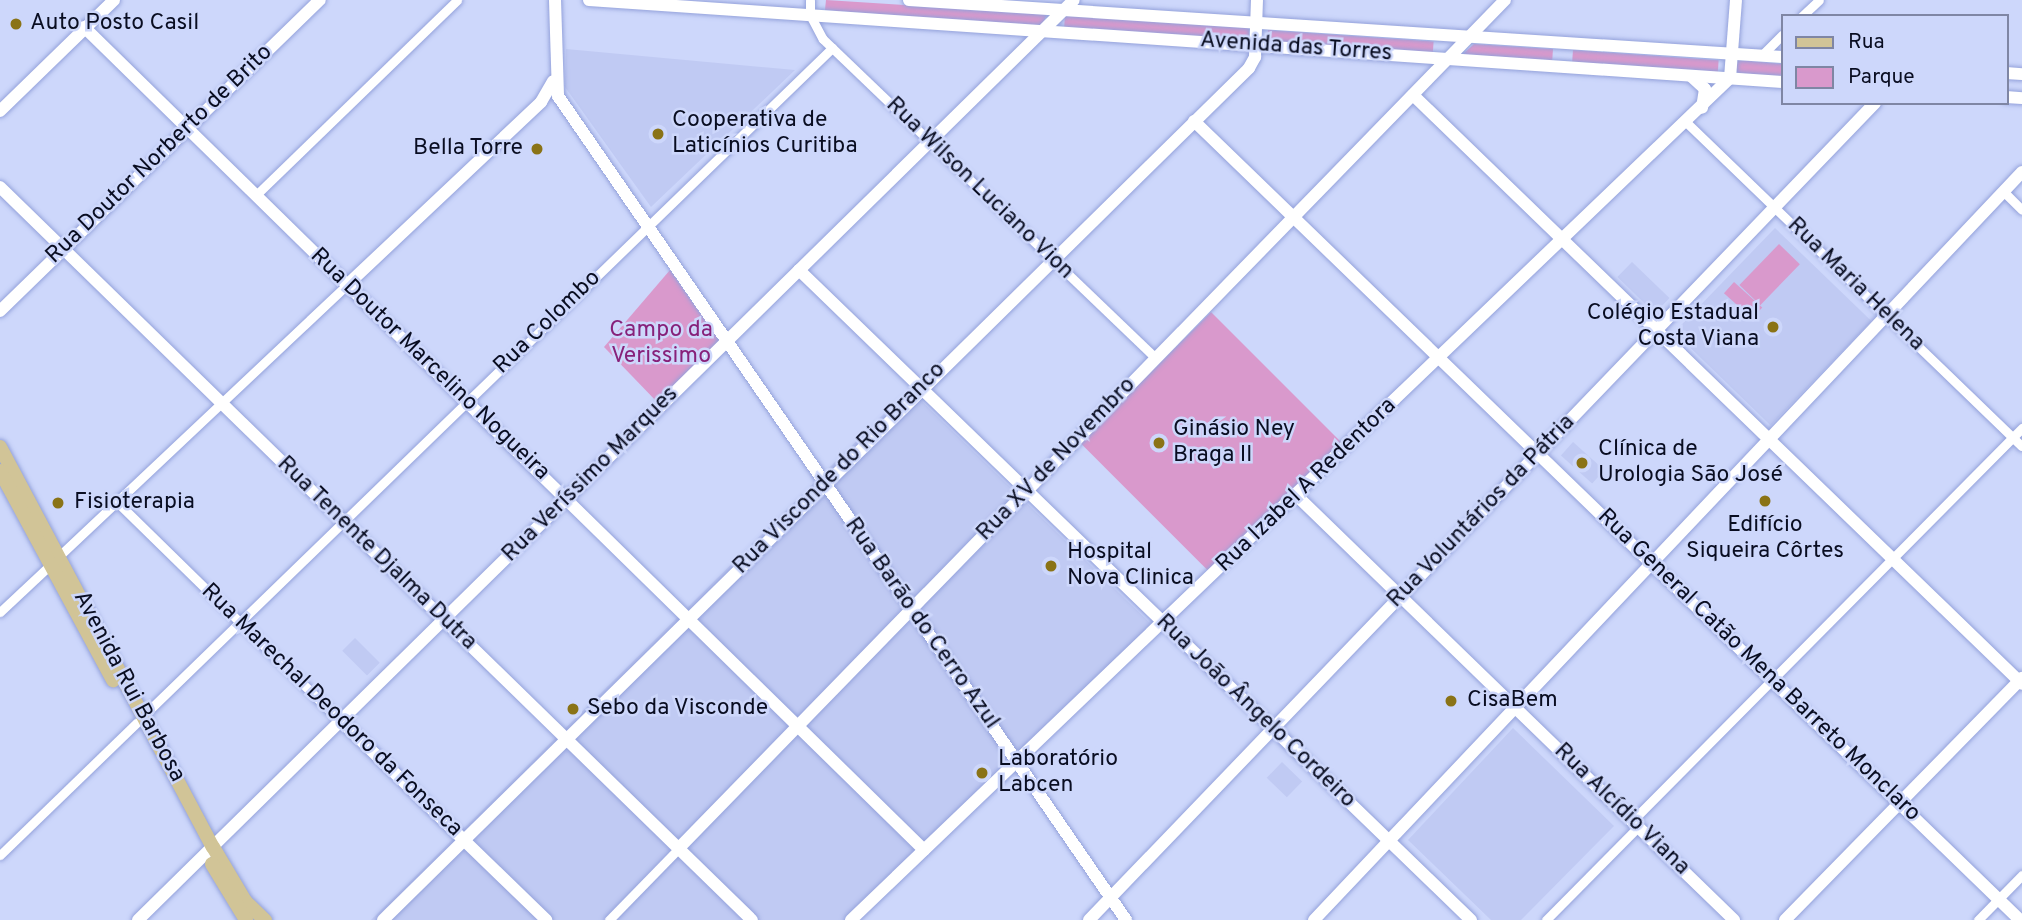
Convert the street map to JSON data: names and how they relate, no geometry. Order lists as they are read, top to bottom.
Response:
{
  "streets": {
    "main road": ["Avenida Rui Barbosa"],
    "street": [
      "Avenida das Torres",
      "Rua Doutor Norberto de Brito",
      "Rua Wilson Luciano Vion",
      "Rua Maria Helena",
      "Rua Colombo",
      "Rua Doutor Marcelino Nogueira",
      "Rua XV de Novembro",
      "Rua Visconde do Rio Branco",
      "Rua Veríssimo Marques",
      "Rua Izabel A Redentora",
      "Rua Voluntários da Pátria",
      "Rua Tenente Djalma Dutra",
      "Rua Barão do Cerro Azul",
      "Rua General Catão Mena Barreto Monclaro",
      "Rua Marechal Deodoro da Fonseca",
      "Rua João Ângelo Cordeiro",
      "Rua Alcídio Viana"
    ]
  },
  "crossings": [
    ["Avenida das Torres", "Rua Wilson Luciano Vion"],
    ["Avenida das Torres", "Rua XV de Novembro"],
    ["Avenida das Torres", "Rua Visconde do Rio Branco"],
    ["Avenida das Torres", "Rua Veríssimo Marques"],
    ["Avenida das Torres", "Rua Izabel A Redentora"],
    ["Rua Doutor Norberto de Brito", "Rua Doutor Marcelino Nogueira"],
    ["Rua Doutor Norberto de Brito", "Rua Tenente Djalma Dutra"],
    ["Rua Wilson Luciano Vion", "Rua Colombo"],
    ["Rua Wilson Luciano Vion", "Rua XV de Novembro"],
    ["Rua Wilson Luciano Vion", "Rua Visconde do Rio Branco"],
    ["Rua Wilson Luciano Vion", "Rua Veríssimo Marques"],
    ["Rua Maria Helena", "Rua Izabel A Redentora"],
    ["Rua Maria Helena", "Rua Voluntários da Pátria"],
    ["Rua Colombo", "Rua Doutor Marcelino Nogueira"],
    ["Rua Colombo", "Rua Tenente Djalma Dutra"],
    ["Rua Colombo", "Rua Barão do Cerro Azul"],
    ["Rua Colombo", "Avenida Rui Barbosa"],
    ["Rua Colombo", "Rua Marechal Deodoro da Fonseca"],
    ["Rua Doutor Marcelino Nogueira", "Rua XV de Novembro"],
    ["Rua Doutor Marcelino Nogueira", "Rua Visconde do Rio Branco"],
    ["Rua Doutor Marcelino Nogueira", "Rua Veríssimo Marques"],
    ["Rua Doutor Marcelino Nogueira", "Rua Izabel A Redentora"],
    ["Rua XV de Novembro", "Rua Tenente Djalma Dutra"],
    ["Rua XV de Novembro", "Rua Barão do Cerro Azul"],
    ["Rua XV de Novembro", "Rua General Catão Mena Barreto Monclaro"],
    ["Rua XV de Novembro", "Rua João Ângelo Cordeiro"],
    ["Rua Visconde do Rio Branco", "Rua Tenente Djalma Dutra"],
    ["Rua Visconde do Rio Branco", "Rua Barão do Cerro Azul"],
    ["Rua Visconde do Rio Branco", "Rua General Catão Mena Barreto Monclaro"],
    ["Rua Visconde do Rio Branco", "Rua Marechal Deodoro da Fonseca"],
    ["Rua Visconde do Rio Branco", "Rua João Ângelo Cordeiro"],
    ["Rua Veríssimo Marques", "Rua Tenente Djalma Dutra"],
    ["Rua Veríssimo Marques", "Rua Barão do Cerro Azul"],
    ["Rua Veríssimo Marques", "Avenida Rui Barbosa"],
    ["Rua Veríssimo Marques", "Rua Marechal Deodoro da Fonseca"],
    ["Rua Veríssimo Marques", "Rua João Ângelo Cordeiro"],
    ["Rua Izabel A Redentora", "Rua Barão do Cerro Azul"],
    ["Rua Izabel A Redentora", "Rua General Catão Mena Barreto Monclaro"],
    ["Rua Izabel A Redentora", "Rua João Ângelo Cordeiro"],
    ["Rua Izabel A Redentora", "Rua Alcídio Viana"],
    ["Rua Voluntários da Pátria", "Rua Barão do Cerro Azul"],
    ["Rua Voluntários da Pátria", "Rua General Catão Mena Barreto Monclaro"],
    ["Rua Voluntários da Pátria", "Rua João Ângelo Cordeiro"],
    ["Rua Voluntários da Pátria", "Rua Alcídio Viana"]
  ],
  "parks": ["Campo da Verissimo"],
  "places": [
    "Auto Posto Casil",
    "Cooperativa de Laticínios Curitiba",
    "Bella Torre",
    "Colégio Estadual Costa Viana",
    "Ginásio Ney Braga II",
    "Clínica de Urologia São José",
    "Edifício Siqueira Côrtes",
    "Fisioterapia",
    "Hospital Nova Clinica",
    "CisaBem",
    "Sebo da Visconde",
    "Laboratório Labcen"
  ],
  "legend": ["Rua", "Parque"]
}
